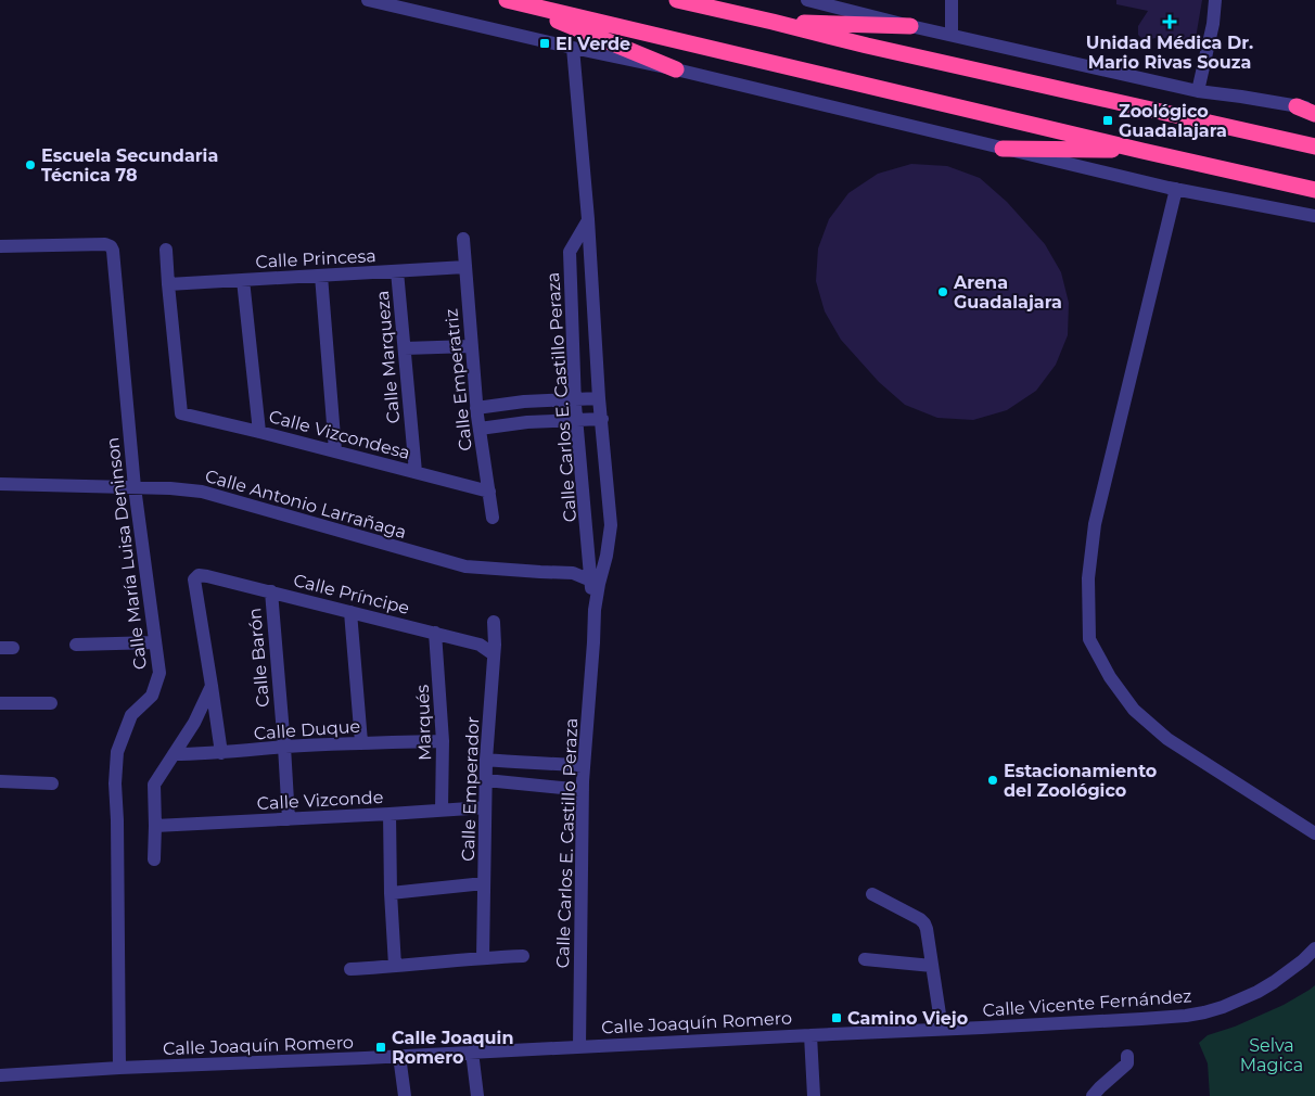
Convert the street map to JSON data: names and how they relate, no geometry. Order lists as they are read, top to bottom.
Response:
{
  "streets": {
    "street": [
      "Calle Princesa",
      "Calle Marqueza",
      "Calle Emperatriz",
      "Calle Carlos E. Castillo Peraza",
      "Calle Vizcondesa",
      "Calle Antonio Larrañaga",
      "Calle María Luisa Deninson",
      "Calle Príncipe",
      "Calle Barón",
      "Marqués",
      "Calle Duque",
      "Calle Emperador",
      "Calle Vizconde",
      "Calle Vicente Fernández",
      "Calle Joaquín Romero"
    ]
  },
  "crossings": [
    ["Calle Princesa", "Calle Marqueza"],
    ["Calle Princesa", "Calle Emperatriz"],
    ["Calle Princesa", "Calle Vizcondesa"],
    ["Calle Marqueza", "Calle Vizcondesa"],
    ["Calle Emperatriz", "Calle Vizcondesa"],
    ["Calle Carlos E. Castillo Peraza", "Calle Antonio Larrañaga"],
    ["Calle Carlos E. Castillo Peraza", "Calle Joaquín Romero"],
    ["Calle Antonio Larrañaga", "Calle María Luisa Deninson"],
    ["Calle María Luisa Deninson", "Calle Joaquín Romero"],
    ["Calle Príncipe", "Calle Barón"],
    ["Calle Príncipe", "Marqués"],
    ["Calle Príncipe", "Calle Emperador"],
    ["Calle Barón", "Calle Duque"],
    ["Calle Barón", "Calle Vizconde"],
    ["Marqués", "Calle Duque"],
    ["Marqués", "Calle Vizconde"],
    ["Calle Emperador", "Calle Vizconde"],
    ["Calle Vicente Fernández", "Calle Joaquín Romero"]
  ],
  "parks": ["Selva Magica"],
  "places": {
    "health": ["Unidad Médica Dr. Mario Rivas Souza"],
    "transit": [
      "El Verde",
      "Zoológico Guadalajara",
      "Camino Viejo",
      "Calle Joaquin Romero"
    ],
    "other": ["Escuela Secundaria Técnica 78", "Arena Guadalajara", "Estacionamiento del Zoológico"]
  }
}
